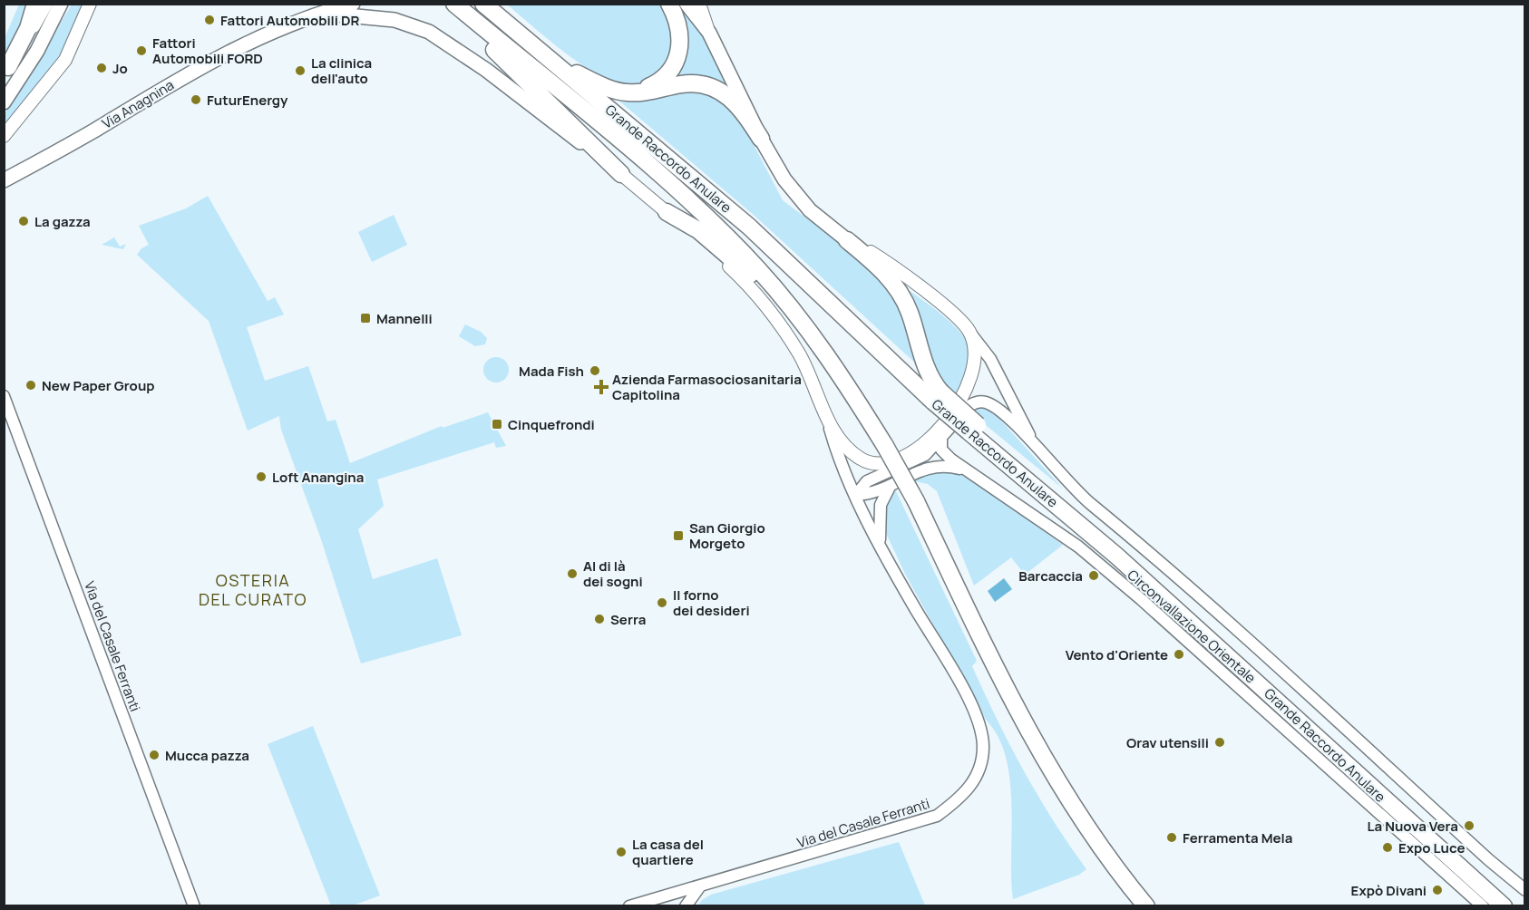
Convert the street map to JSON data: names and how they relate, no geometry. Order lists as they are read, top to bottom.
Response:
{
  "streets": {
    "highway": ["Grande Raccordo Anulare"],
    "main road": ["Via Anagnina"],
    "street": ["Circonvallazione Orientale", "Via del Casale Ferranti"]
  },
  "districts": ["OSTERIA DEL CURATO"],
  "places": {
    "other": [
      "Fattori Automobili DR",
      "Fattori Automobili FORD",
      "Jo",
      "La clinica dell'auto",
      "FuturEnergy",
      "La gazza",
      "Mada Fish",
      "New Paper Group",
      "Loft Anangina",
      "Al di là dei sogni",
      "Barcaccia",
      "Il forno dei desideri",
      "Serra",
      "Vento d'Oriente",
      "Orav utensili",
      "Mucca pazza",
      "La Nuova Vera",
      "Ferramenta Mela",
      "Expo Luce",
      "La casa del quartiere",
      "Expò Divani"
    ],
    "transit": ["Mannelli", "Cinquefrondi", "San Giorgio Morgeto"],
    "health": ["Azienda Farmasociosanitaria Capitolina"]
  }
}
